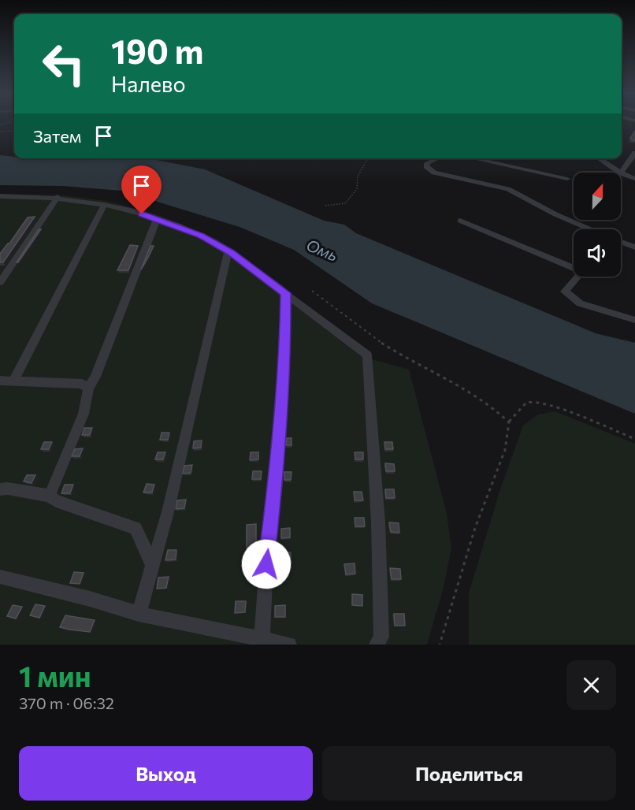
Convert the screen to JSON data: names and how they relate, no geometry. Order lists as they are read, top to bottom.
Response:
{
  "water": ["Омь"],
  "north": "top",
  "page": {
    "turn": ["190 m", "Налево"],
    "then": "Затем",
    "heading": ["1 мин", "370 m · 06:32"],
    "buttons": ["Выход", "Поделиться"]
  }
}
